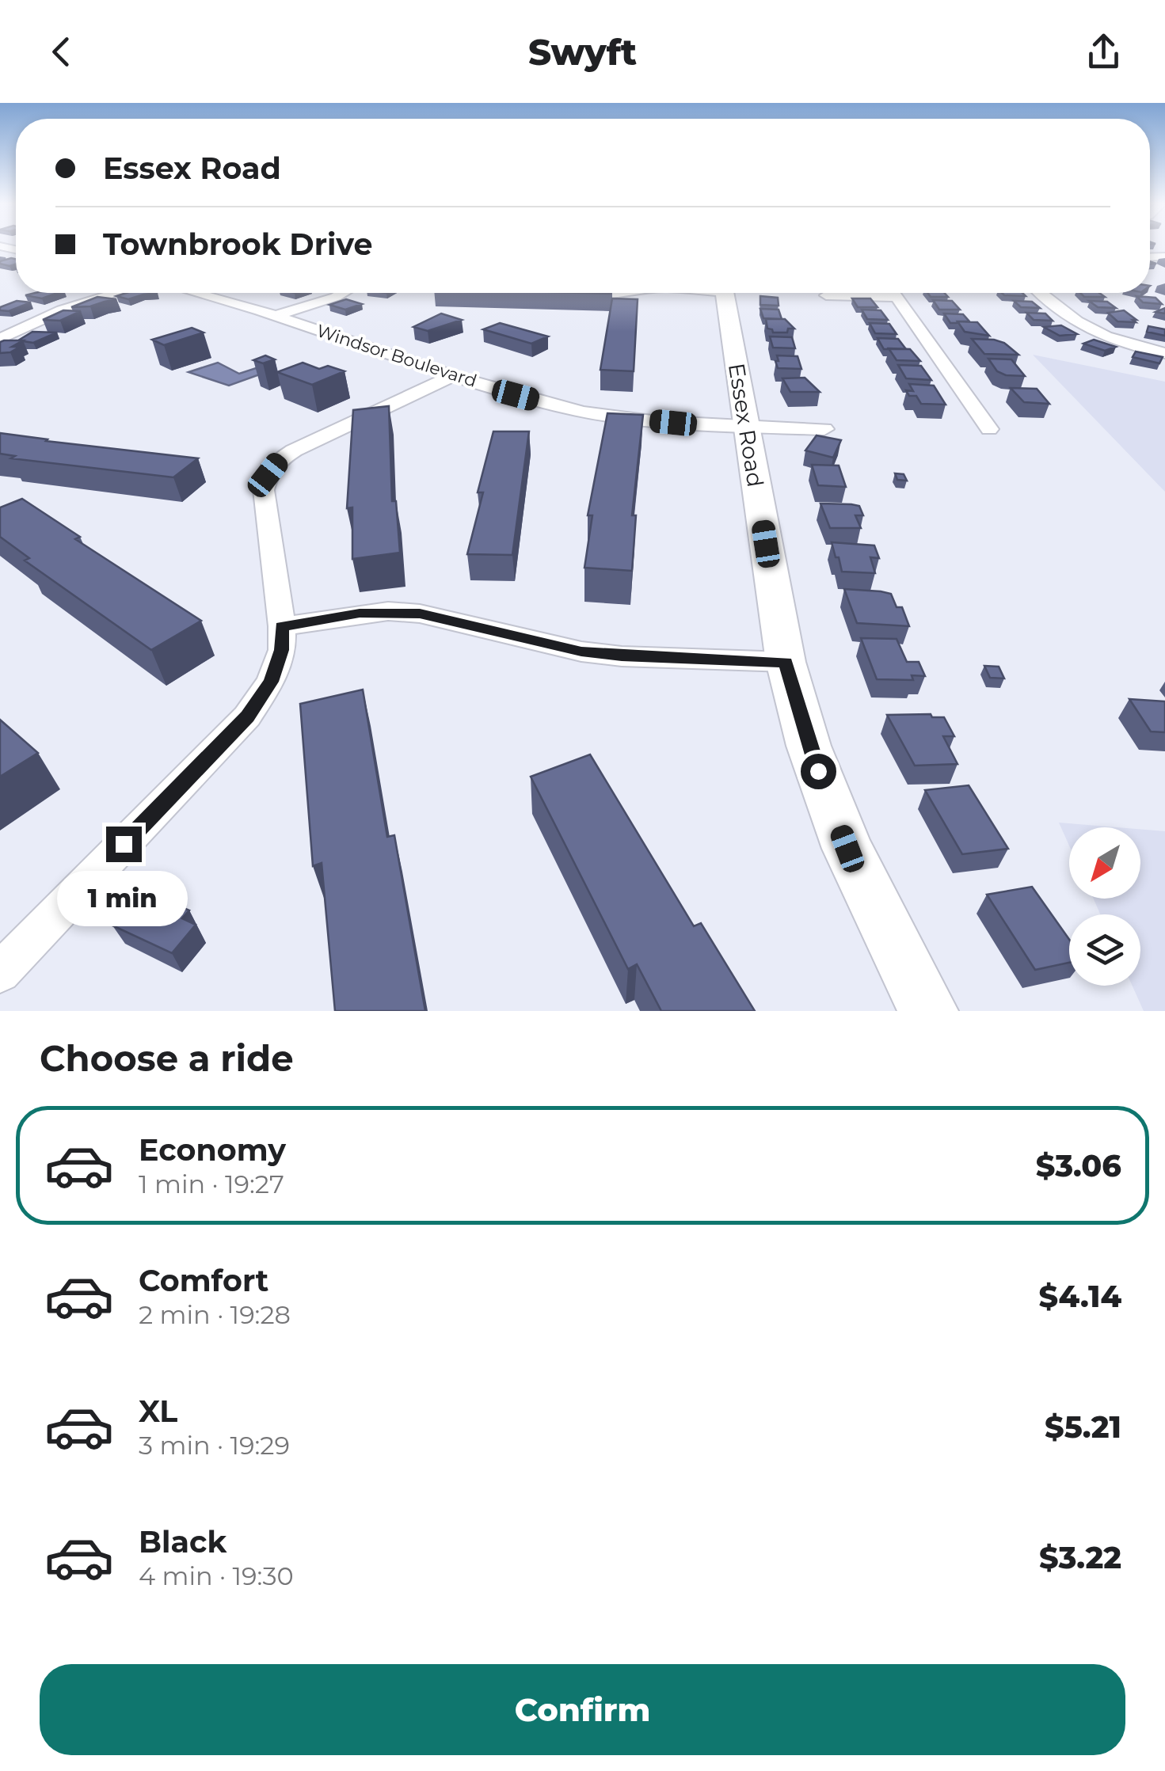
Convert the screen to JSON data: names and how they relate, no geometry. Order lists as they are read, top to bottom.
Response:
{
  "streets": {
    "street": ["Windsor Boulevard", "Essex Road"]
  },
  "crossings": [
    ["Windsor Boulevard", "Essex Road"]
  ],
  "north": "bottom left",
  "page": {
    "header": "Swyft",
    "banner": ["Essex Road", "Townbrook Drive"],
    "bubble": "1 min",
    "heading": "Choose a ride",
    "list": [
      {
        "name": "Economy",
        "note": "1 min · 19:27",
        "value": "$3.06"
      },
      {
        "name": "Comfort",
        "note": "2 min · 19:28",
        "value": "$4.14"
      },
      {
        "name": "XL",
        "note": "3 min · 19:29",
        "value": "$5.21"
      },
      {
        "name": "Black",
        "note": "4 min · 19:30",
        "value": "$3.22"
      }
    ],
    "buttons": "Confirm"
  }
}
